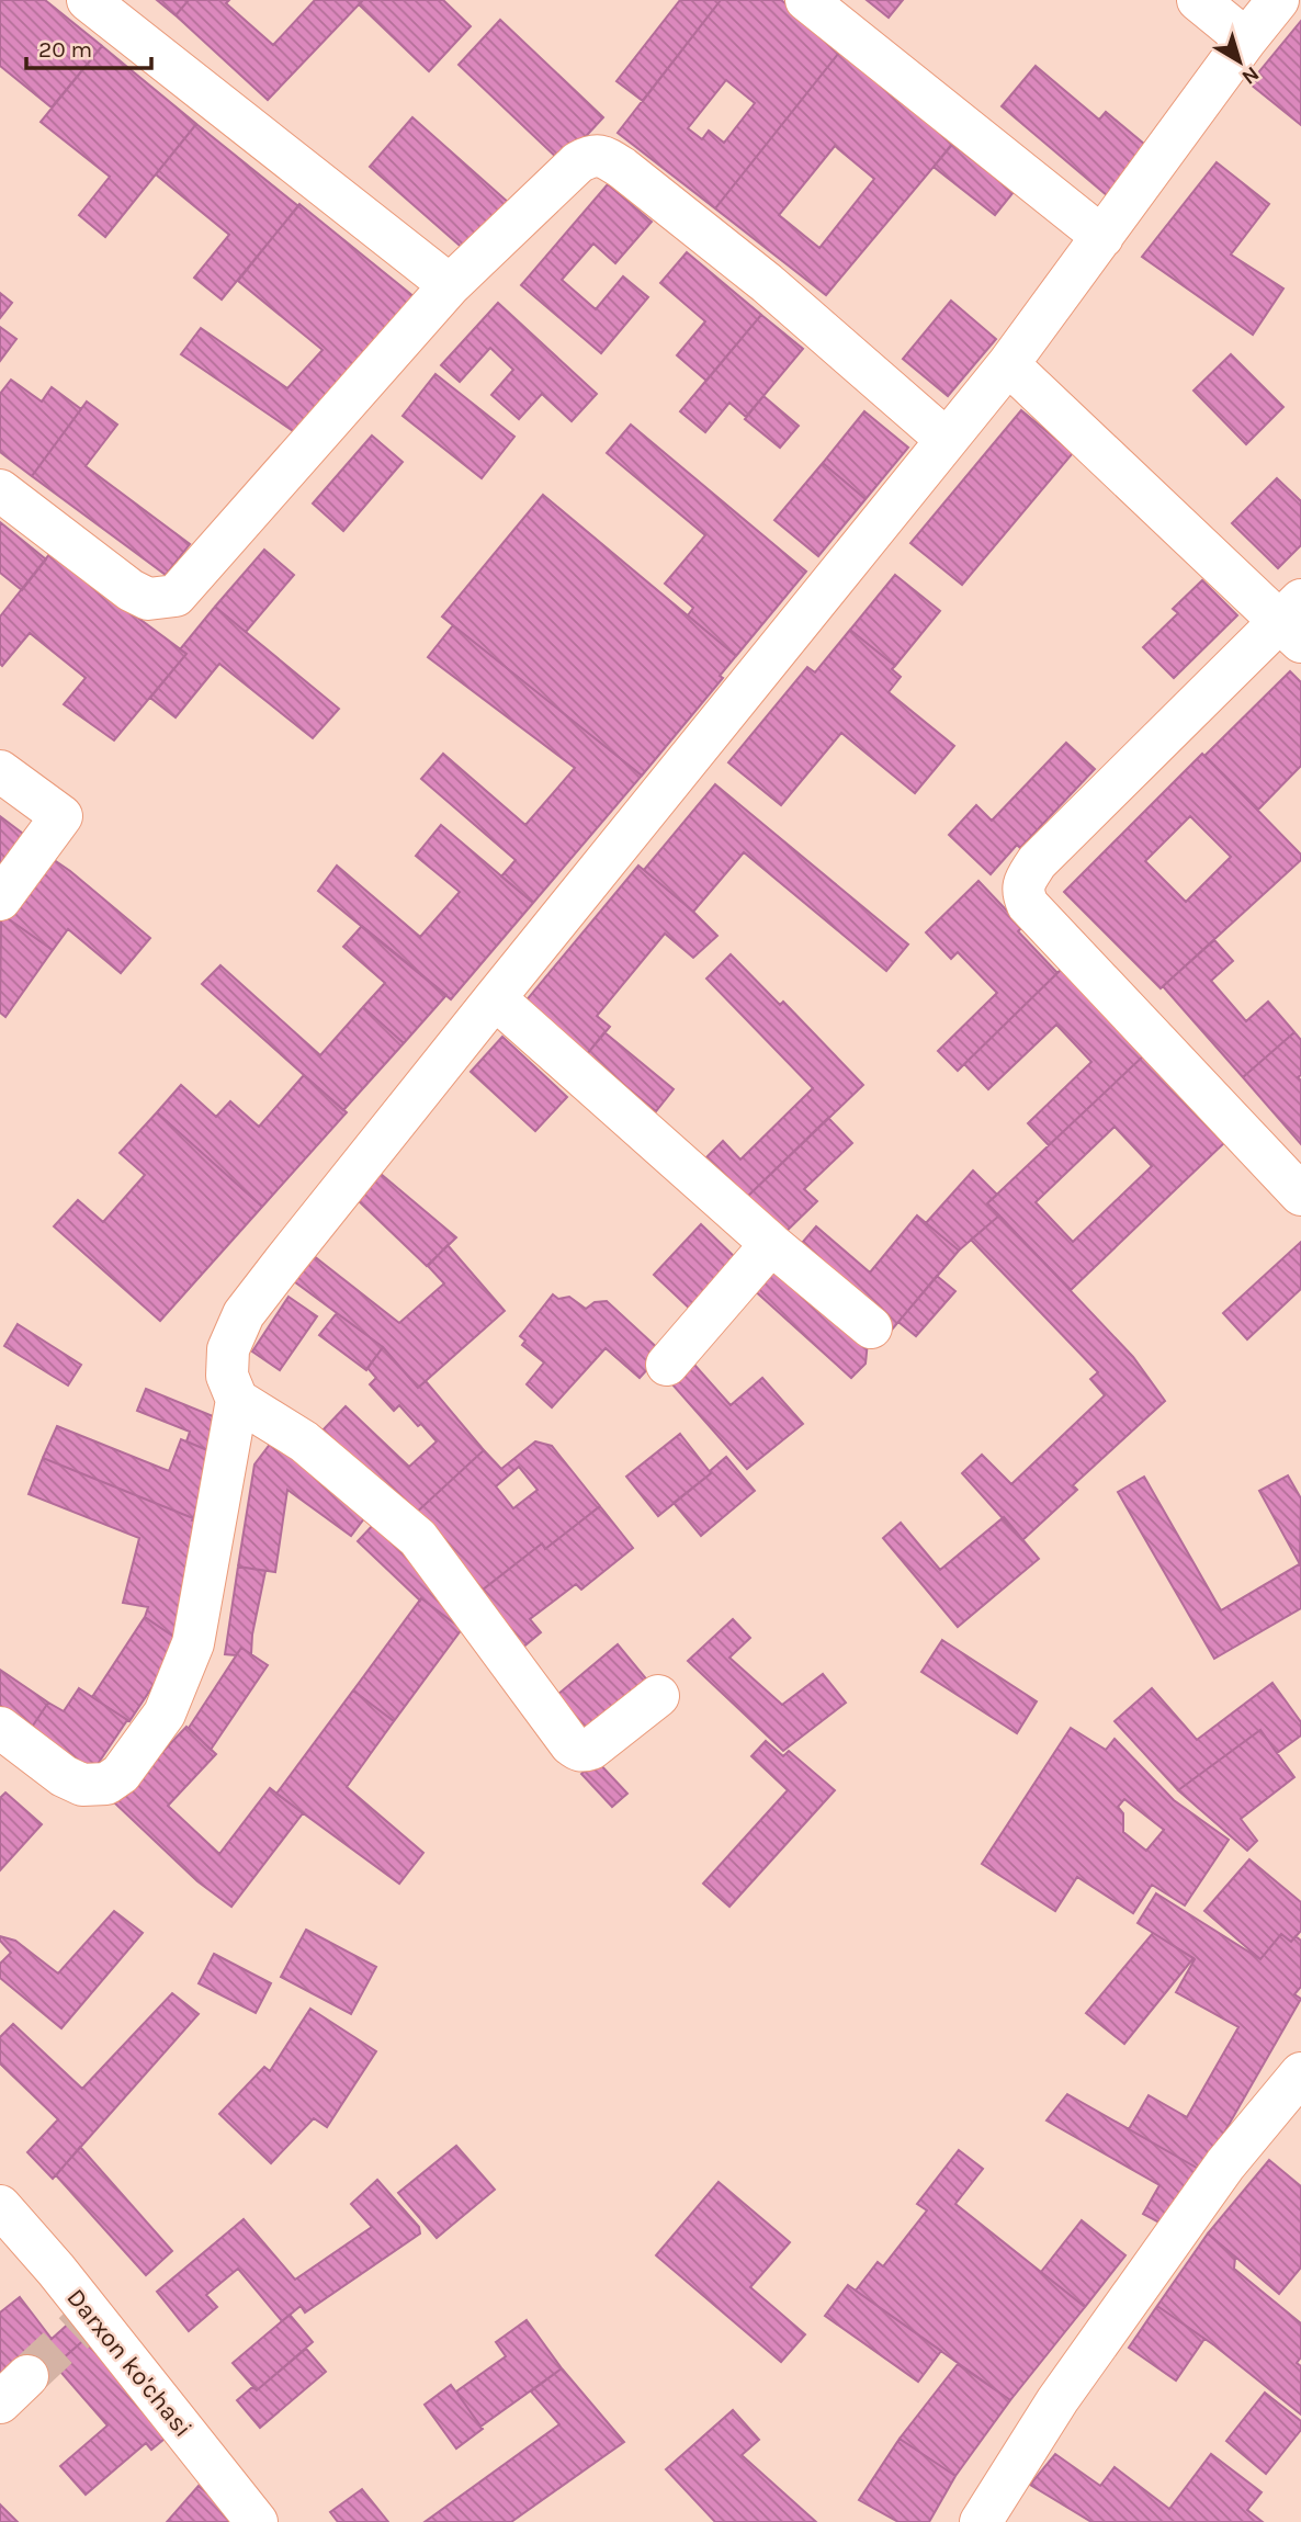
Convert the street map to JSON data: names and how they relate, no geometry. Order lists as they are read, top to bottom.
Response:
{
  "streets": {
    "street": ["Darxon ko'chasi"]
  },
  "scale_bar": "20 m",
  "north": "bottom right"
}
